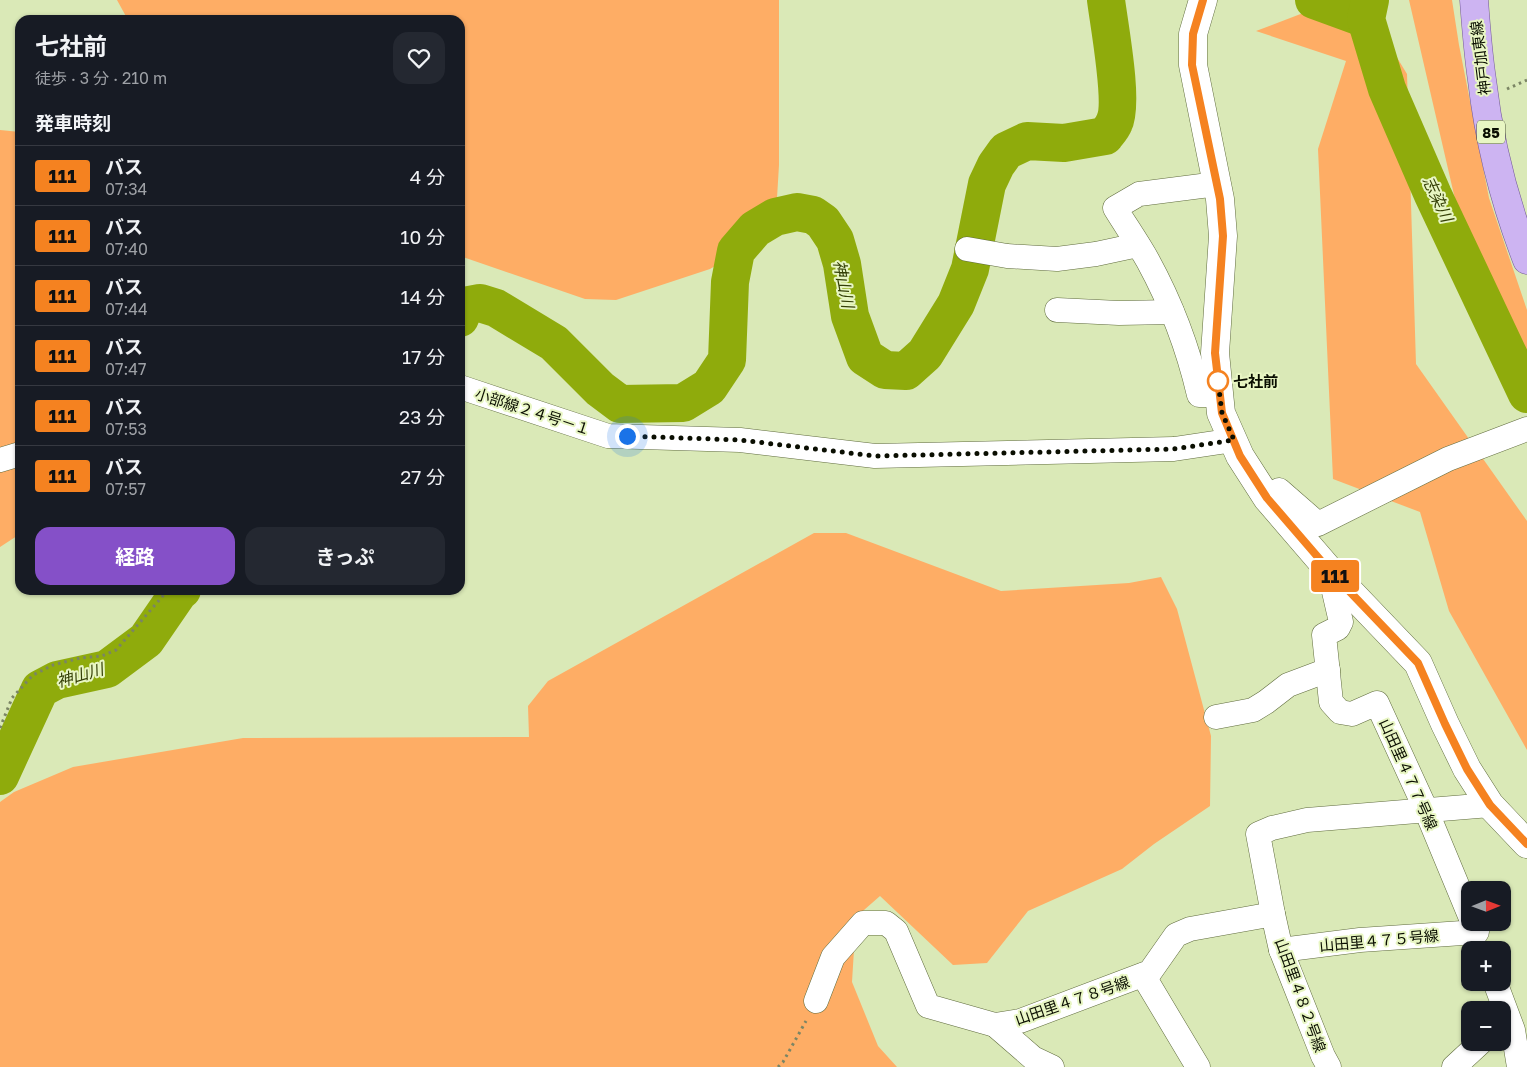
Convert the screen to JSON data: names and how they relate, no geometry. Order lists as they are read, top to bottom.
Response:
{
  "streets": {
    "main road": ["神戸加東線", "85"],
    "street": [
      "小部線２４号－１",
      "山田里４７７号線",
      "山田里４７５号線",
      "山田里４８２号線",
      "山田里４７８号線"
    ]
  },
  "crossings": [
    ["山田里４７７号線", "山田里４８２号線"],
    ["山田里４７５号線", "山田里４８２号線"],
    ["山田里４８２号線", "山田里４７８号線"]
  ],
  "water": ["志染川", "神山川"],
  "places": ["七社前"],
  "lines": ["bus line 111"],
  "north": "right",
  "page": {
    "on_map": "111",
    "heading": [
      ["七社前", "徒歩 · 3 分 · 210 m"],
      "発車時刻"
    ],
    "list": [
      {
        "mark": "111",
        "name": "バス",
        "note": "07:34",
        "value": "4 分"
      },
      {
        "mark": "111",
        "name": "バス",
        "note": "07:40",
        "value": "10 分"
      },
      {
        "mark": "111",
        "name": "バス",
        "note": "07:44",
        "value": "14 分"
      },
      {
        "mark": "111",
        "name": "バス",
        "note": "07:47",
        "value": "17 分"
      },
      {
        "mark": "111",
        "name": "バス",
        "note": "07:53",
        "value": "23 分"
      },
      {
        "mark": "111",
        "name": "バス",
        "note": "07:57",
        "value": "27 分"
      }
    ],
    "buttons": ["経路", "きっぷ"],
    "map_buttons": ["+", "−"]
  }
}
